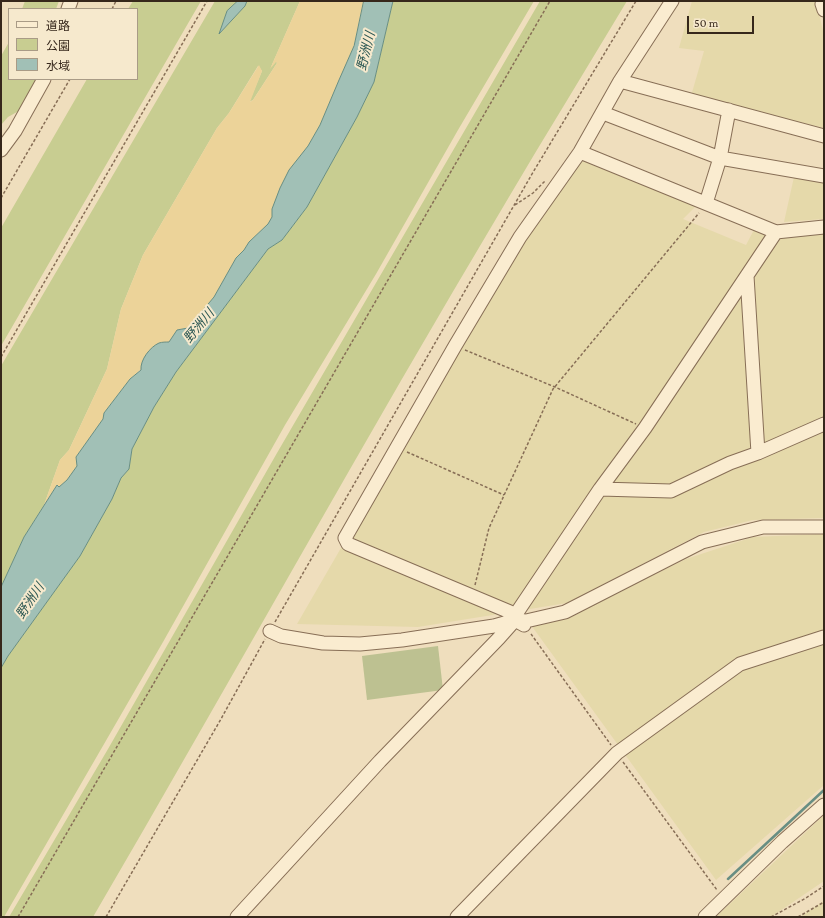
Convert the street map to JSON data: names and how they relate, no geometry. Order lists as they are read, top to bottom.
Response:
{
  "water": ["野洲川"],
  "legend": ["道路", "公園", "水域"],
  "scale_bar": "50 m"
}
